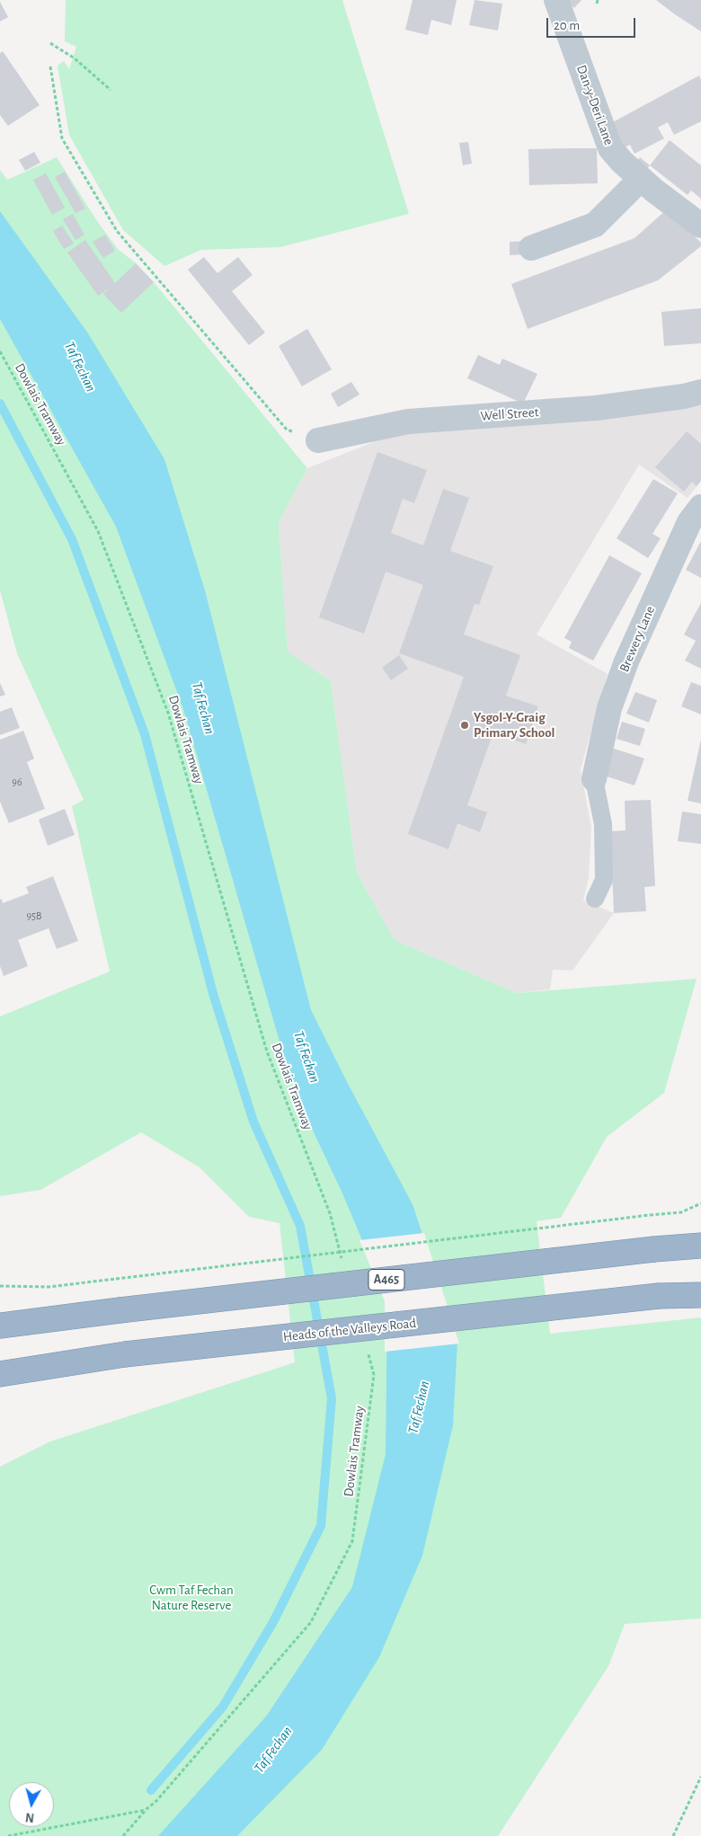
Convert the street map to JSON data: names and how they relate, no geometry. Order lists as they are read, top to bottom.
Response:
{
  "streets": {
    "highway": ["A465", "Heads of the Valleys Road"],
    "street": ["Dan-y-Deri Lane", "Well Street", "Brewery Lane"],
    "path": ["Dowlais Tramway"]
  },
  "water": ["Taf Fechan"],
  "parks": ["Cwm Taf Fechan Nature Reserve"],
  "places": ["Ysgol-Y-Graig Primary School"],
  "house_numbers": ["96", "95B"],
  "scale_bar": "20 m",
  "north": "bottom"
}
